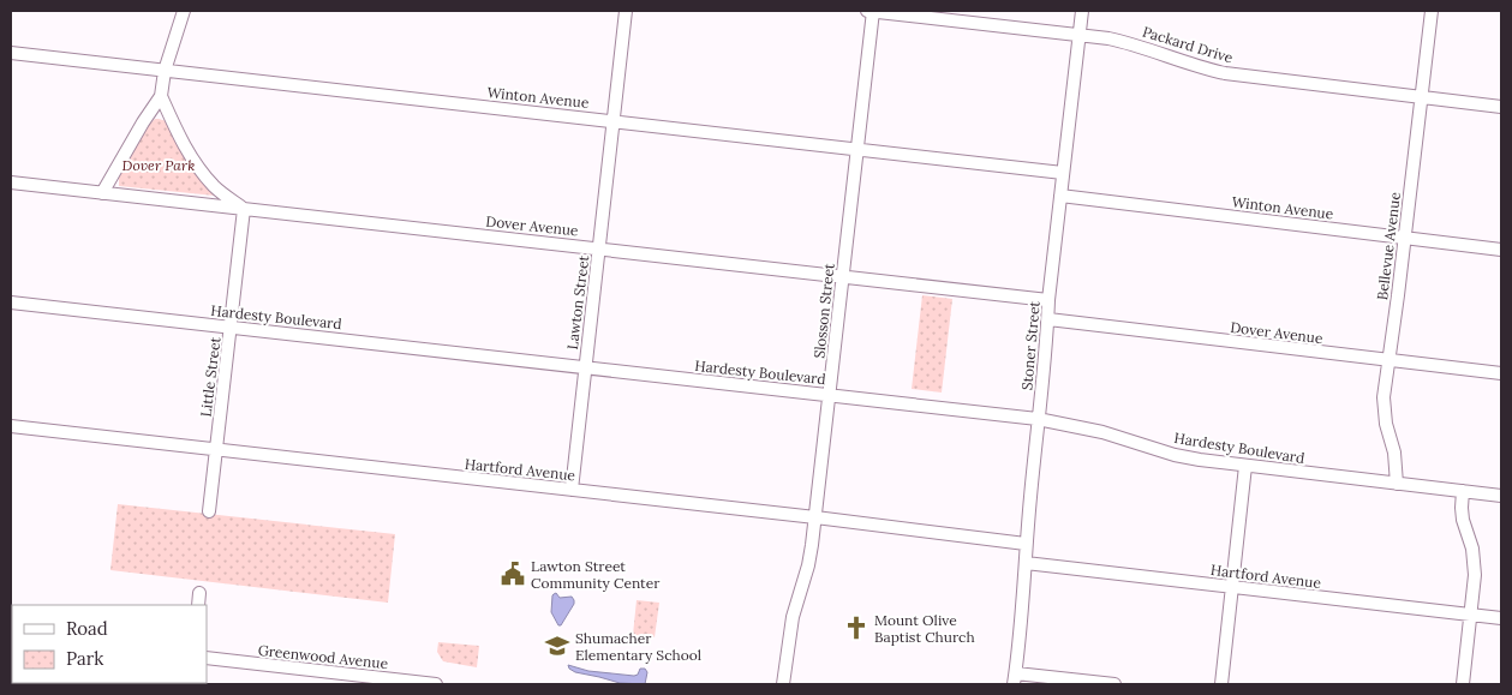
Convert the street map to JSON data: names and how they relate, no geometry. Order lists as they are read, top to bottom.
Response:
{
  "streets": {
    "street": [
      "Packard Drive",
      "Winton Avenue",
      "Dover Avenue",
      "Bellevue Avenue",
      "Lawton Street",
      "Slosson Street",
      "Hardesty Boulevard",
      "Stoner Street",
      "Little Street",
      "Hartford Avenue",
      "Greenwood Avenue"
    ]
  },
  "crossings": [
    ["Packard Drive", "Bellevue Avenue"],
    ["Packard Drive", "Slosson Street"],
    ["Packard Drive", "Stoner Street"],
    ["Winton Avenue", "Bellevue Avenue"],
    ["Winton Avenue", "Lawton Street"],
    ["Winton Avenue", "Slosson Street"],
    ["Winton Avenue", "Stoner Street"],
    ["Dover Avenue", "Bellevue Avenue"],
    ["Dover Avenue", "Lawton Street"],
    ["Dover Avenue", "Slosson Street"],
    ["Dover Avenue", "Stoner Street"],
    ["Dover Avenue", "Little Street"],
    ["Bellevue Avenue", "Hardesty Boulevard"],
    ["Lawton Street", "Hardesty Boulevard"],
    ["Lawton Street", "Hartford Avenue"],
    ["Slosson Street", "Hardesty Boulevard"],
    ["Slosson Street", "Hartford Avenue"],
    ["Hardesty Boulevard", "Stoner Street"],
    ["Hardesty Boulevard", "Little Street"],
    ["Stoner Street", "Hartford Avenue"],
    ["Little Street", "Hartford Avenue"]
  ],
  "parks": ["Dover Park"],
  "places": {
    "public building": ["Lawton Street Community Center"],
    "church": ["Mount Olive Baptist Church"],
    "school or university": ["Shumacher Elementary School"]
  },
  "legend": ["Road", "Park"]
}
